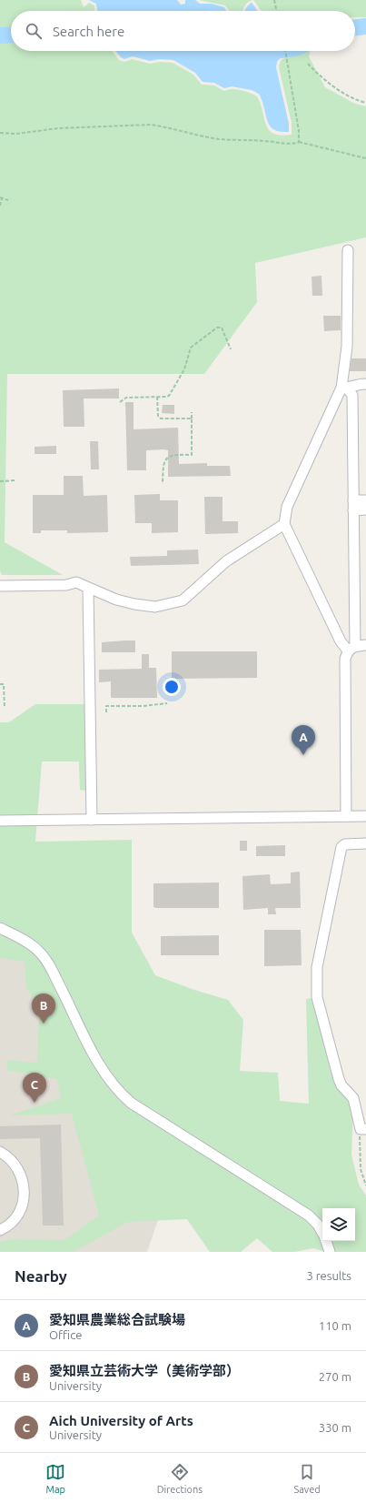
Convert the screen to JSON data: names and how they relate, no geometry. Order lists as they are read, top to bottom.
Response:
{
  "page": {
    "search": "Search here",
    "pins": ["A", "B", "C"],
    "heading": ["Nearby", "3 results"],
    "list": [
      {
        "mark": "A",
        "name": "愛知県農業総合試験場",
        "note": "Office",
        "value": "110 m"
      },
      {
        "mark": "B",
        "name": "愛知県立芸術大学（美術学部）",
        "note": "University",
        "value": "270 m"
      },
      {
        "mark": "C",
        "name": "Aich University of Arts",
        "note": "University",
        "value": "330 m"
      }
    ],
    "nav": ["Map", "Directions", "Saved"]
  }
}
